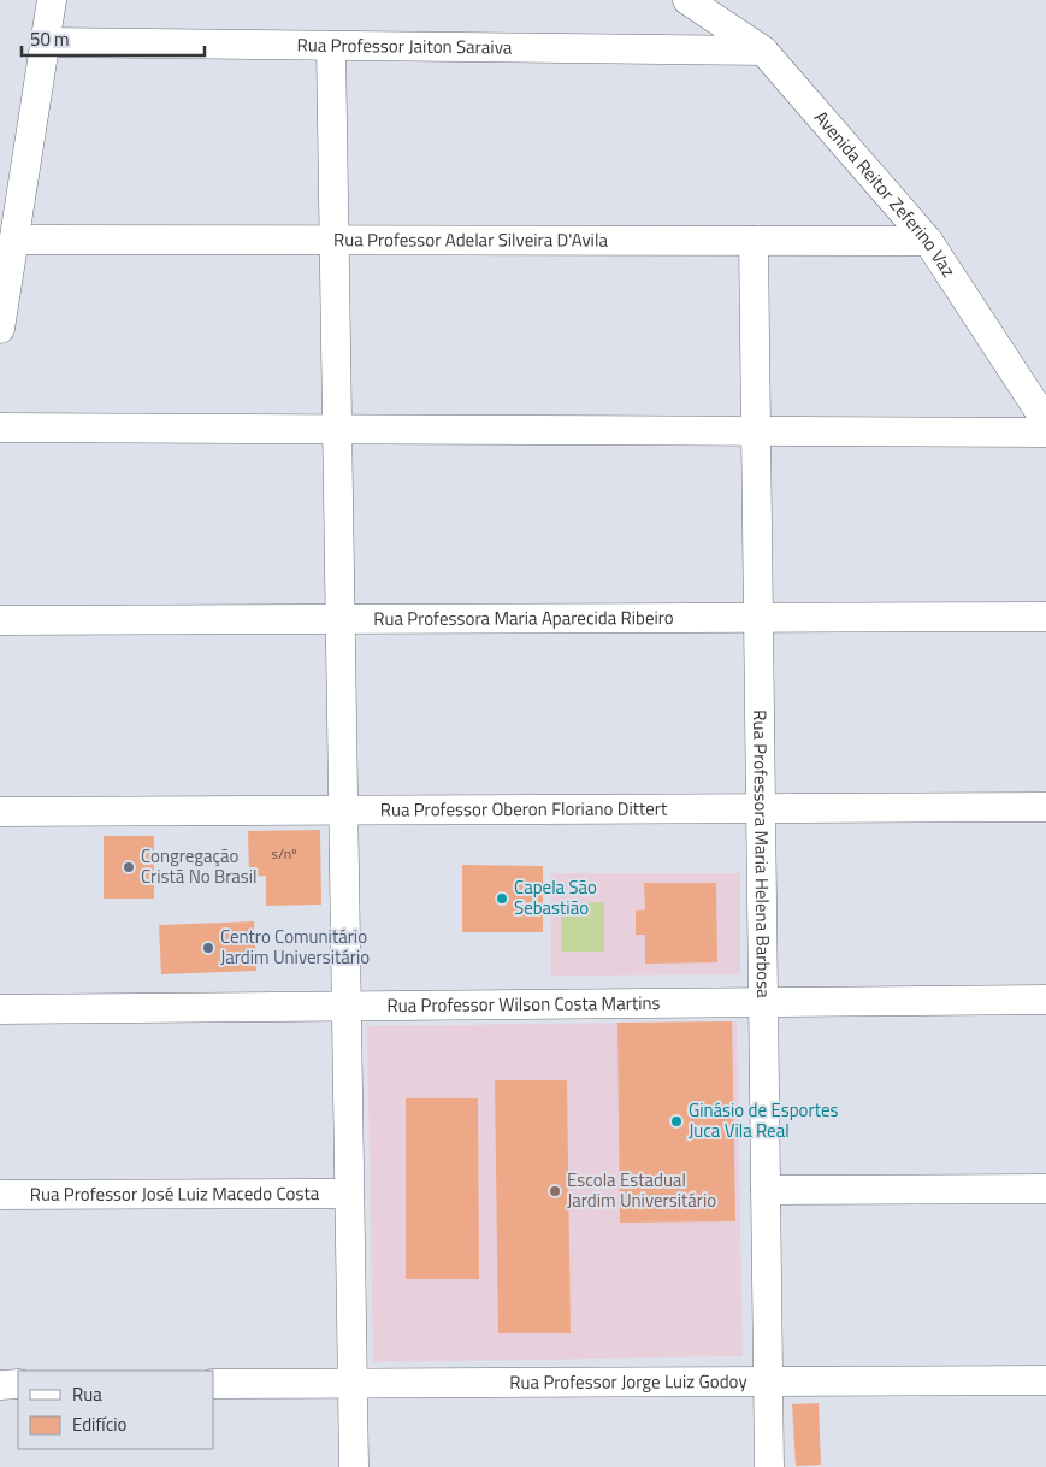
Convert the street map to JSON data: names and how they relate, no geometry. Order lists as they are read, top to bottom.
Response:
{
  "streets": {
    "street": [
      "Rua Professor Jaiton Saraiva",
      "Avenida Reitor Zeferino Vaz",
      "Rua Professor Adelar Silveira D'Avila",
      "Rua Professora Maria Aparecida Ribeiro",
      "Rua Professor Oberon Floriano Dittert",
      "Rua Professora Maria Helena Barbosa",
      "Rua Professor Wilson Costa Martins",
      "Rua Professor José Luiz Macedo Costa",
      "Rua Professor Jorge Luiz Godoy"
    ]
  },
  "crossings": [
    ["Rua Professor Jaiton Saraiva", "Avenida Reitor Zeferino Vaz"],
    ["Avenida Reitor Zeferino Vaz", "Rua Professor Adelar Silveira D'Avila"],
    ["Rua Professor Adelar Silveira D'Avila", "Rua Professora Maria Helena Barbosa"],
    ["Rua Professora Maria Aparecida Ribeiro", "Rua Professora Maria Helena Barbosa"],
    ["Rua Professor Oberon Floriano Dittert", "Rua Professora Maria Helena Barbosa"],
    ["Rua Professora Maria Helena Barbosa", "Rua Professor Wilson Costa Martins"],
    ["Rua Professora Maria Helena Barbosa", "Rua Professor Jorge Luiz Godoy"]
  ],
  "places": [
    "Congregação Cristã No Brasil",
    "Capela São Sebastião",
    "Centro Comunitário Jardim Universitário",
    "Ginásio de Esportes Juca Vila Real",
    "Escola Estadual Jardim Universitário"
  ],
  "house_numbers": ["s/nº"],
  "legend": ["Rua", "Edifício"],
  "scale_bar": "50 m"
}
